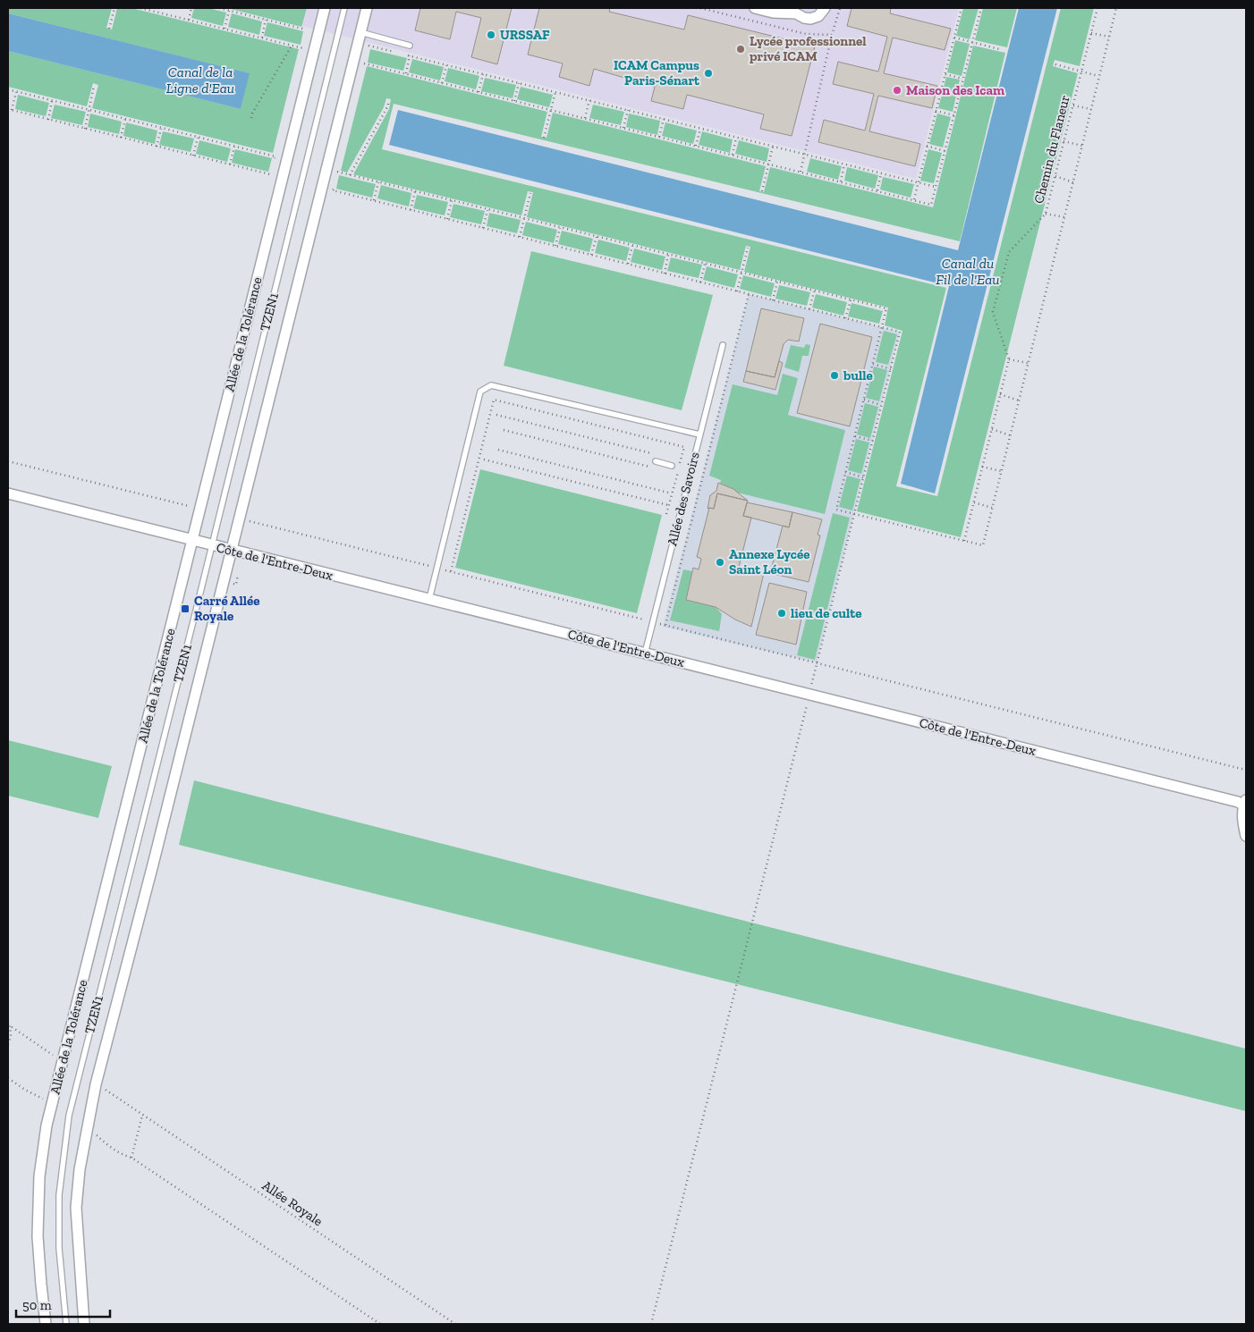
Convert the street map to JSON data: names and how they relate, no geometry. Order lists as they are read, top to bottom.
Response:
{
  "streets": {
    "street": ["Allée de la Tolérance", "Côte de l'Entre-Deux"],
    "lane": ["TZEN1", "Allée des Savoirs"],
    "path": ["Chemin du Flaneur", "Allée Royale"]
  },
  "crossings": [
    ["TZEN1", "Côte de l'Entre-Deux"],
    ["Allée de la Tolérance", "Côte de l'Entre-Deux"],
    ["Allée des Savoirs", "Côte de l'Entre-Deux"]
  ],
  "water": ["Canal de la Ligne d'Eau", "Canal du Fil de l'Eau"],
  "places": {
    "other": [
      "URSSAF",
      "Lycée professionnel privé ICAM",
      "ICAM Campus Paris-Sénart",
      "Maison des Icam",
      "bulle",
      "Annexe Lycée Saint Léon",
      "lieu de culte"
    ],
    "transit": ["Carré Allée Royale"]
  },
  "scale_bar": "50 m"
}
